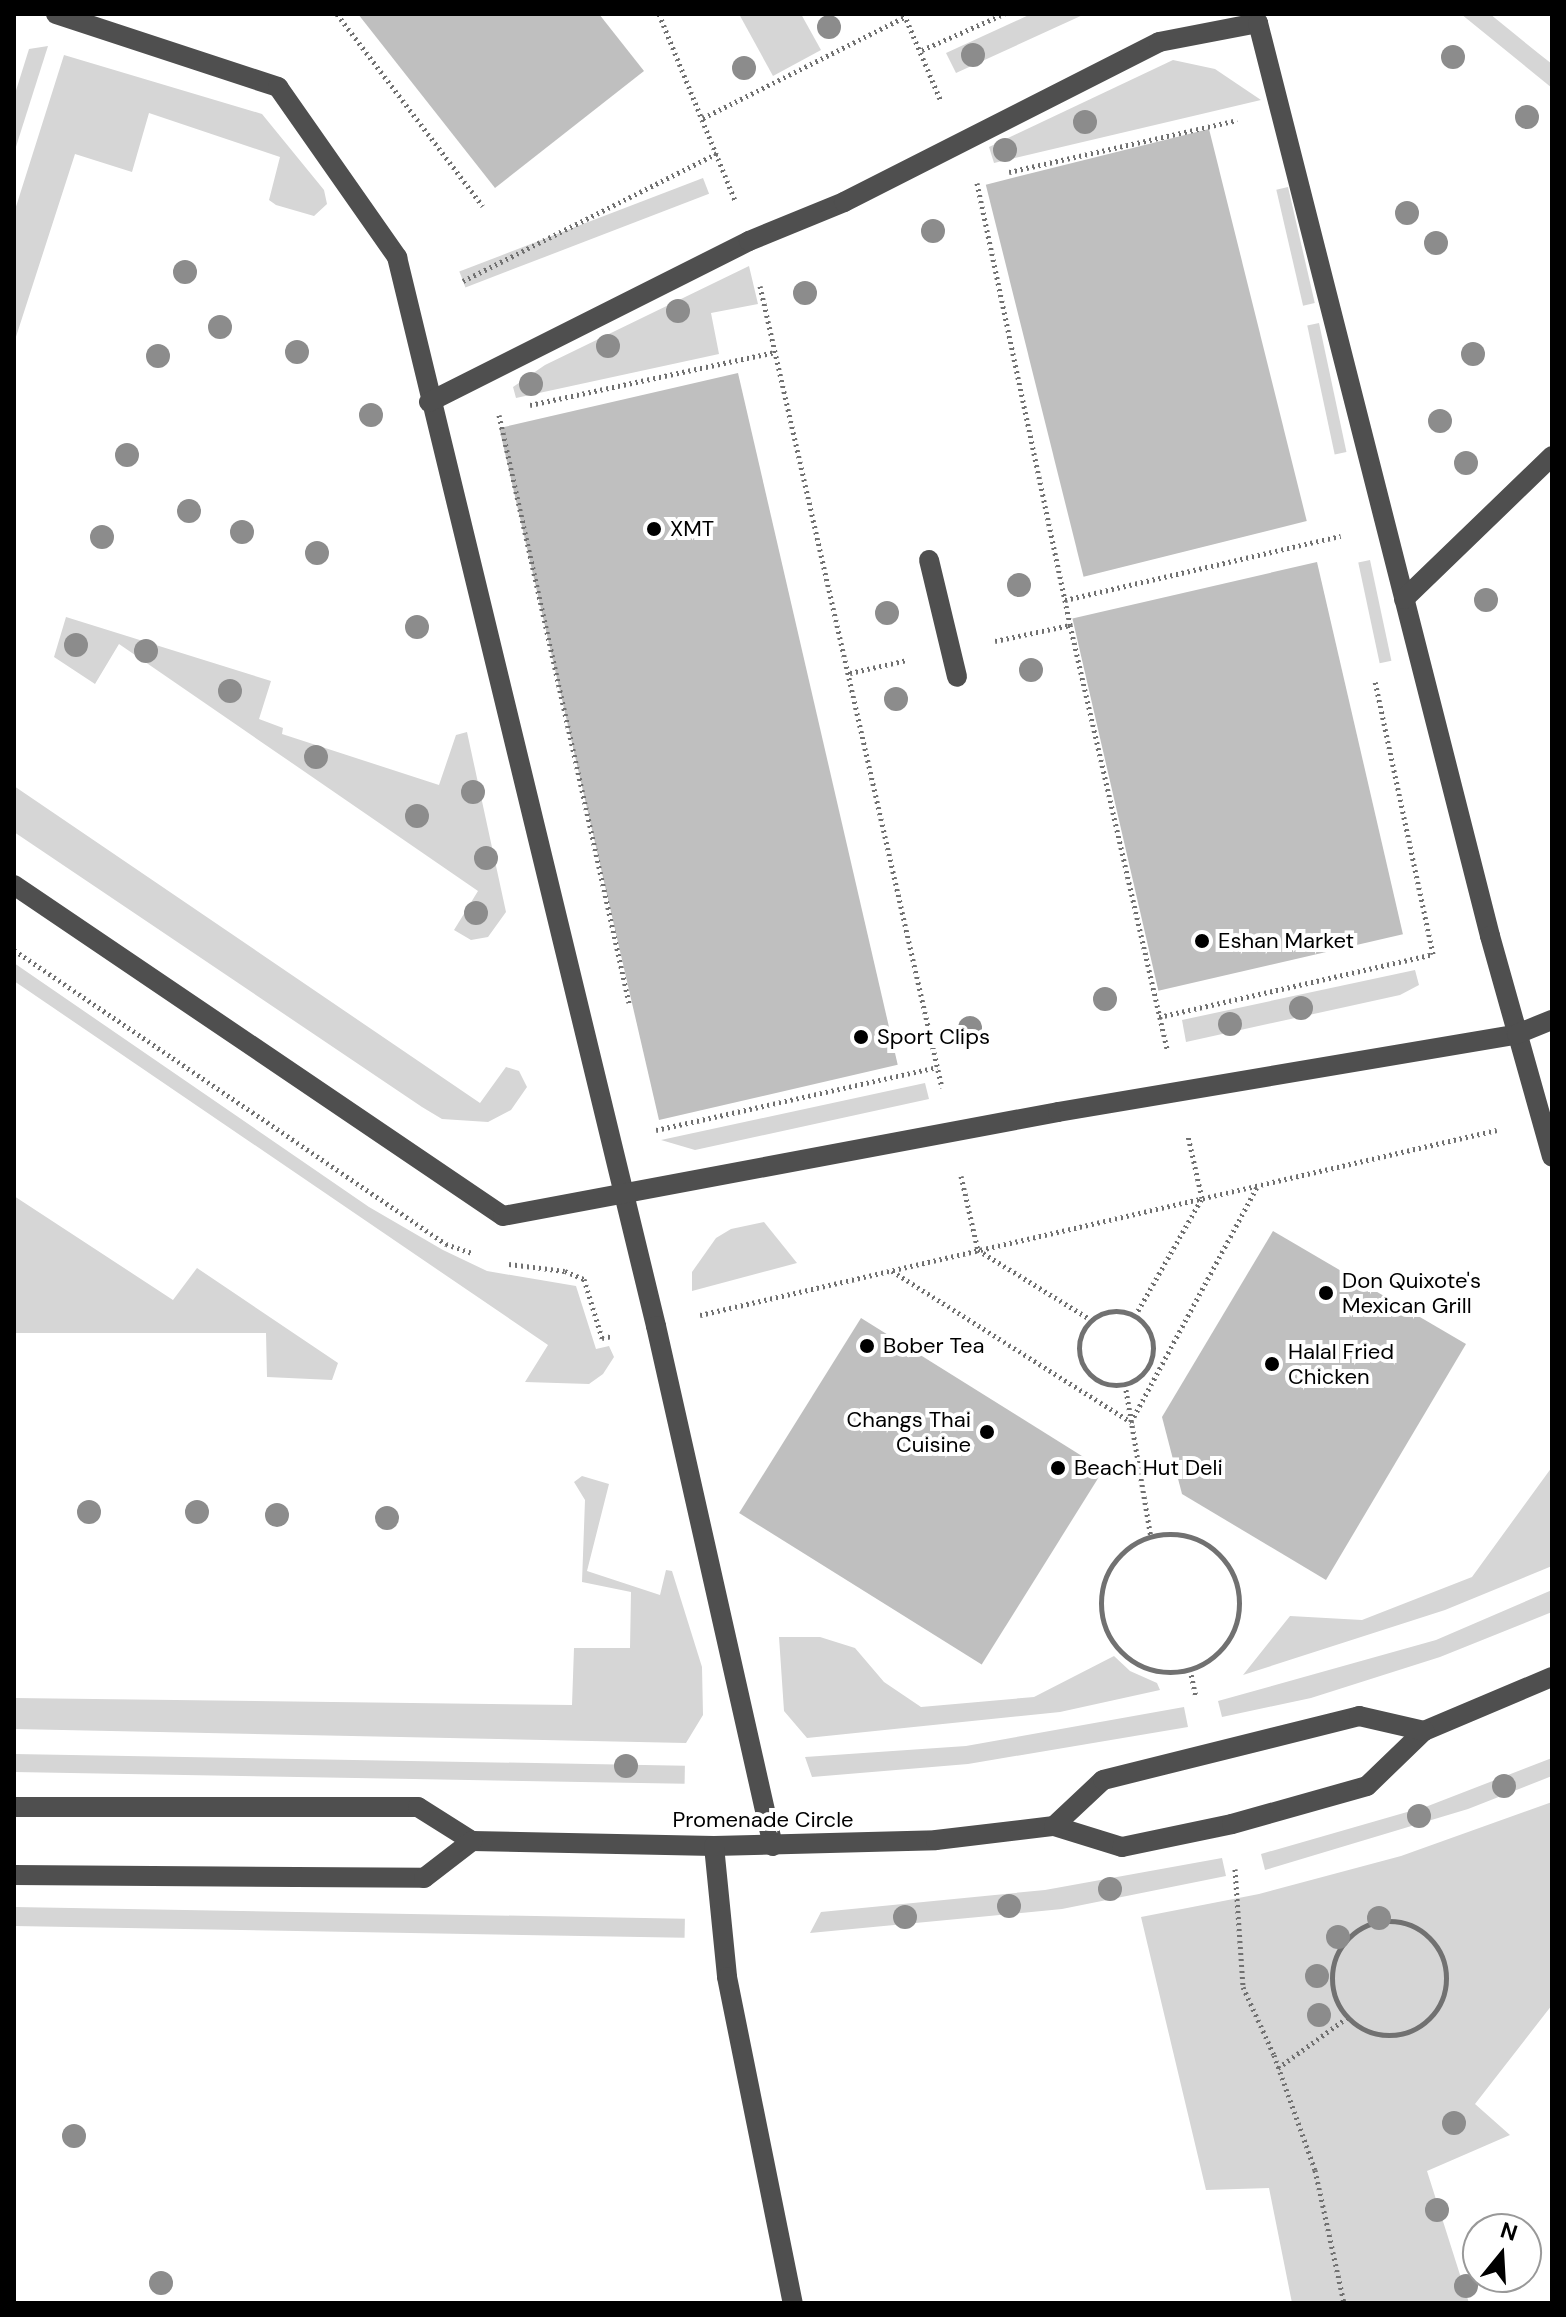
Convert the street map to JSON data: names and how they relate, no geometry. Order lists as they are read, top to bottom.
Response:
{
  "streets": {
    "lane": ["Promenade Circle"]
  },
  "places": [
    "XMT",
    "Eshan Market",
    "Sport Clips",
    "Don Quixote's Mexican Grill",
    "Bober Tea",
    "Halal Fried Chicken",
    "Changs Thai Cuisine",
    "Beach Hut Deli"
  ],
  "north": "top"
}
